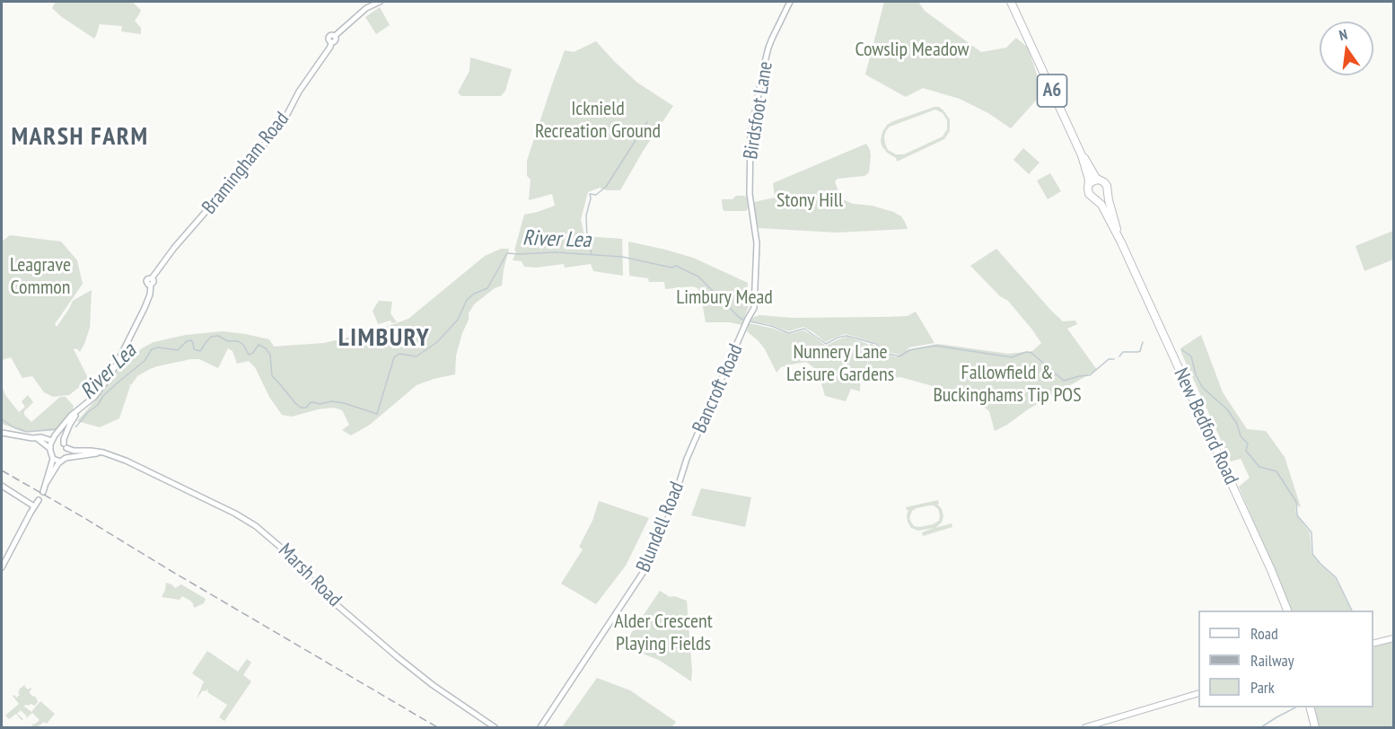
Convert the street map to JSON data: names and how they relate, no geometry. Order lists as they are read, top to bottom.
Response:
{
  "streets": {
    "highway": ["A6", "New Bedford Road"],
    "street": [
      "Birdsfoot Lane",
      "Bramingham Road",
      "Bancroft Road",
      "Blundell Road",
      "Marsh Road"
    ]
  },
  "crossings": [
    ["A6", "New Bedford Road"],
    ["Birdsfoot Lane", "Bancroft Road"],
    ["Bancroft Road", "Blundell Road"]
  ],
  "districts": ["MARSH FARM", "LIMBURY"],
  "water": ["River Lea"],
  "parks": [
    "Cowslip Meadow",
    "Icknield Recreation Ground",
    "Stony Hill",
    "Leagrave Common",
    "Limbury Mead",
    "Nunnery Lane Leisure Gardens",
    "Fallowfield & Buckinghams Tip POS",
    "Alder Crescent Playing Fields"
  ],
  "legend": ["Road", "Railway", "Park"],
  "north": "top"
}
